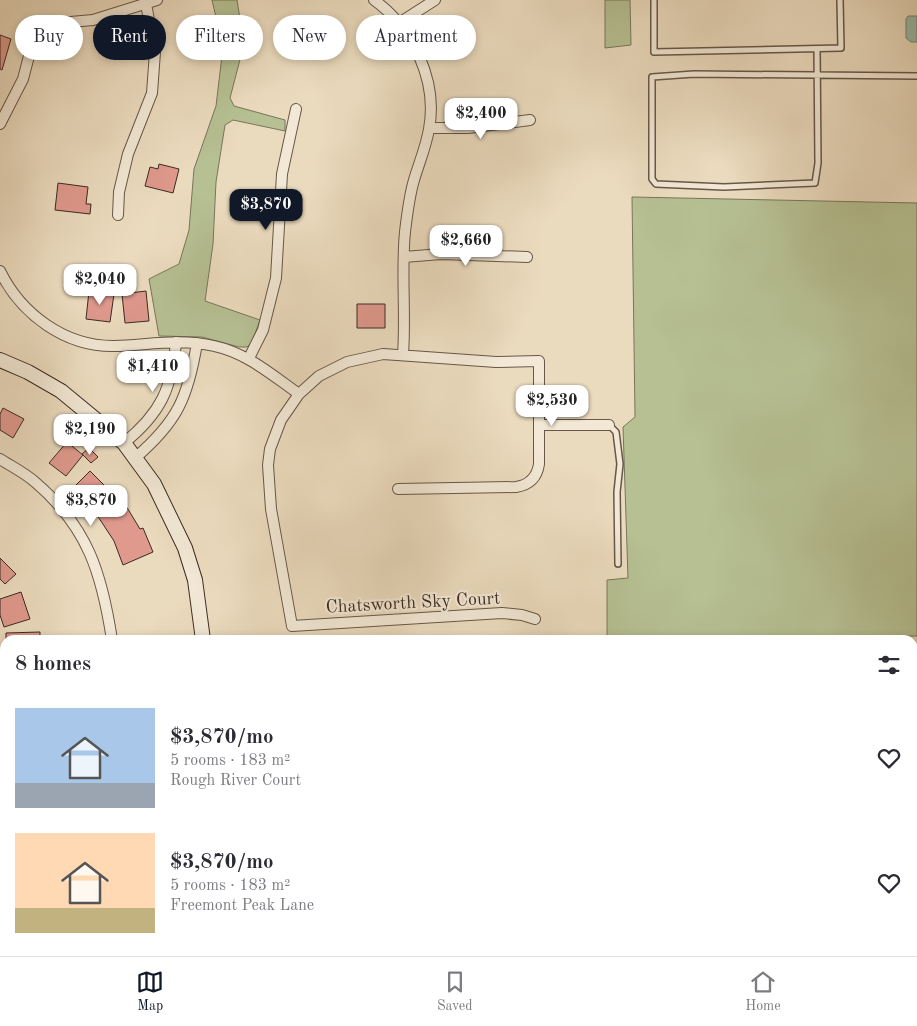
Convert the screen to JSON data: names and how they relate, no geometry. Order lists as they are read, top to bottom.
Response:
{
  "streets": {
    "street": ["Chatsworth Sky Court"]
  },
  "page": {
    "chip": [
      "Buy",
      "Rent",
      "Filters",
      "New",
      "Apartment"
    ],
    "price": [
      "$2,400",
      "$3,870",
      "$2,660",
      "$2,040",
      "$1,410",
      "$2,530",
      "$2,190",
      "$3,870"
    ],
    "heading": "8 homes",
    "list": [
      {
        "name": "$3,870/mo",
        "note": "5 rooms · 183 m² · Rough River Court"
      },
      {
        "name": "$3,870/mo",
        "note": "5 rooms · 183 m² · Freemont Peak Lane"
      }
    ],
    "tabs": ["Map", "Saved", "Home"]
  }
}
